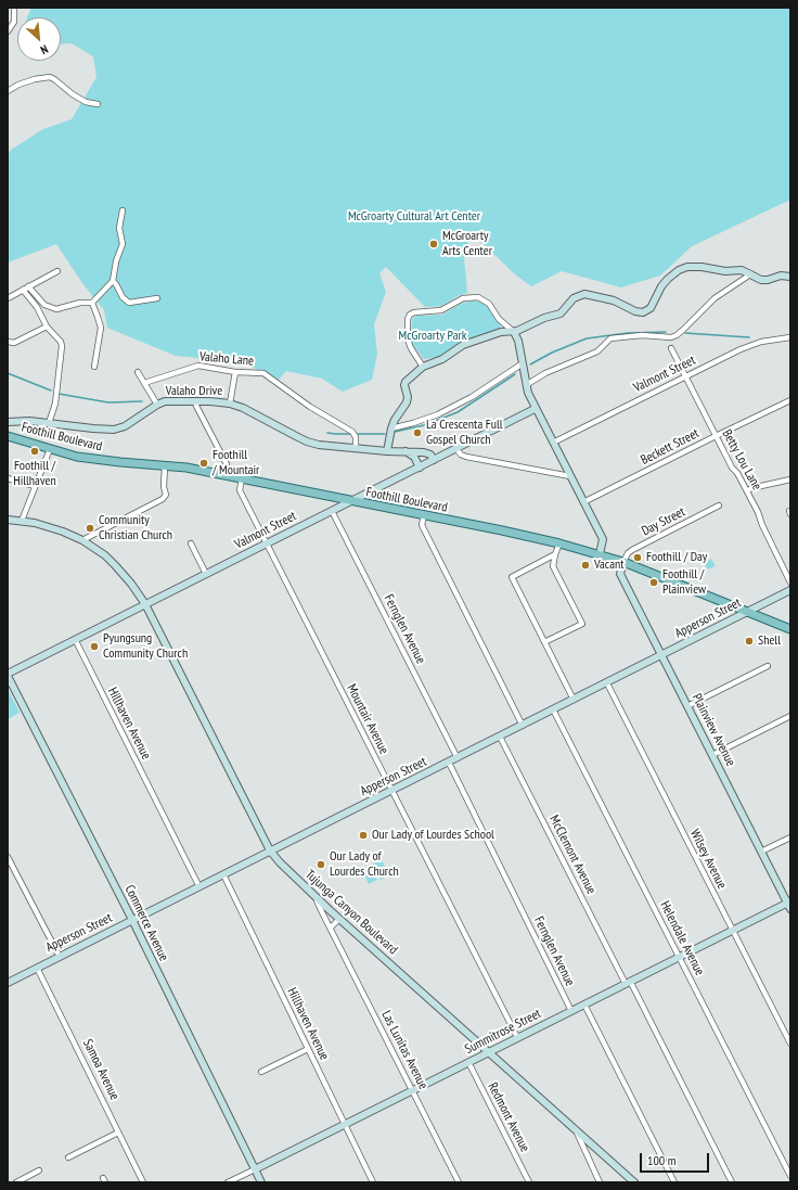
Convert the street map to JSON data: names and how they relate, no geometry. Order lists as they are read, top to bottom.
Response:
{
  "streets": {
    "main road": ["Foothill Boulevard"],
    "street": [
      "Valaho Lane",
      "Valmont Street",
      "Valaho Drive",
      "Beckett Street",
      "Betty Lou Lane",
      "Day Street",
      "Apperson Street",
      "Fernglen Avenue",
      "Mountair Avenue",
      "Hillhaven Avenue",
      "Plainview Avenue",
      "McClemont Avenue",
      "Wilsey Avenue",
      "Tujunga Canyon Boulevard",
      "Commerce Avenue",
      "Helendale Avenue",
      "Summitrose Street",
      "Las Lunitas Avenue",
      "Samoa Avenue",
      "Redmont Avenue"
    ]
  },
  "crossings": [
    ["Valaho Lane", "Valaho Drive"],
    ["Valmont Street", "Valaho Drive"],
    ["Valmont Street", "Foothill Boulevard"],
    ["Valmont Street", "Betty Lou Lane"],
    ["Valmont Street", "Fernglen Avenue"],
    ["Valmont Street", "Mountair Avenue"],
    ["Valmont Street", "Hillhaven Avenue"],
    ["Valmont Street", "Tujunga Canyon Boulevard"],
    ["Valmont Street", "Commerce Avenue"],
    ["Foothill Boulevard", "Day Street"],
    ["Foothill Boulevard", "Apperson Street"],
    ["Foothill Boulevard", "Mountair Avenue"],
    ["Foothill Boulevard", "Plainview Avenue"],
    ["Beckett Street", "Betty Lou Lane"],
    ["Day Street", "Plainview Avenue"],
    ["Apperson Street", "Fernglen Avenue"],
    ["Apperson Street", "Mountair Avenue"],
    ["Apperson Street", "Hillhaven Avenue"],
    ["Apperson Street", "Plainview Avenue"],
    ["Apperson Street", "McClemont Avenue"],
    ["Apperson Street", "Wilsey Avenue"],
    ["Apperson Street", "Tujunga Canyon Boulevard"],
    ["Apperson Street", "Commerce Avenue"],
    ["Apperson Street", "Helendale Avenue"],
    ["Apperson Street", "Samoa Avenue"],
    ["Fernglen Avenue", "Summitrose Street"],
    ["Mountair Avenue", "Summitrose Street"],
    ["Hillhaven Avenue", "Summitrose Street"],
    ["Plainview Avenue", "Summitrose Street"],
    ["McClemont Avenue", "Summitrose Street"],
    ["Wilsey Avenue", "Summitrose Street"],
    ["Tujunga Canyon Boulevard", "Summitrose Street"],
    ["Tujunga Canyon Boulevard", "Las Lunitas Avenue"],
    ["Commerce Avenue", "Summitrose Street"],
    ["Helendale Avenue", "Summitrose Street"],
    ["Summitrose Street", "Las Lunitas Avenue"],
    ["Summitrose Street", "Redmont Avenue"]
  ],
  "parks": ["McGroarty Cultural Art Center", "McGroarty Park"],
  "places": [
    "McGroarty Arts Center",
    "La Crescenta Full Gospel Church",
    "Foothill / Hillhaven",
    "Foothill / Mountair",
    "Community Christian Church",
    "Foothill / Day",
    "Vacant",
    "Foothill / Plainview",
    "Shell",
    "Pyungsung Community Church",
    "Our Lady of Lourdes School",
    "Our Lady of Lourdes Church"
  ],
  "scale_bar": "100 m",
  "north": "bottom right"
}
